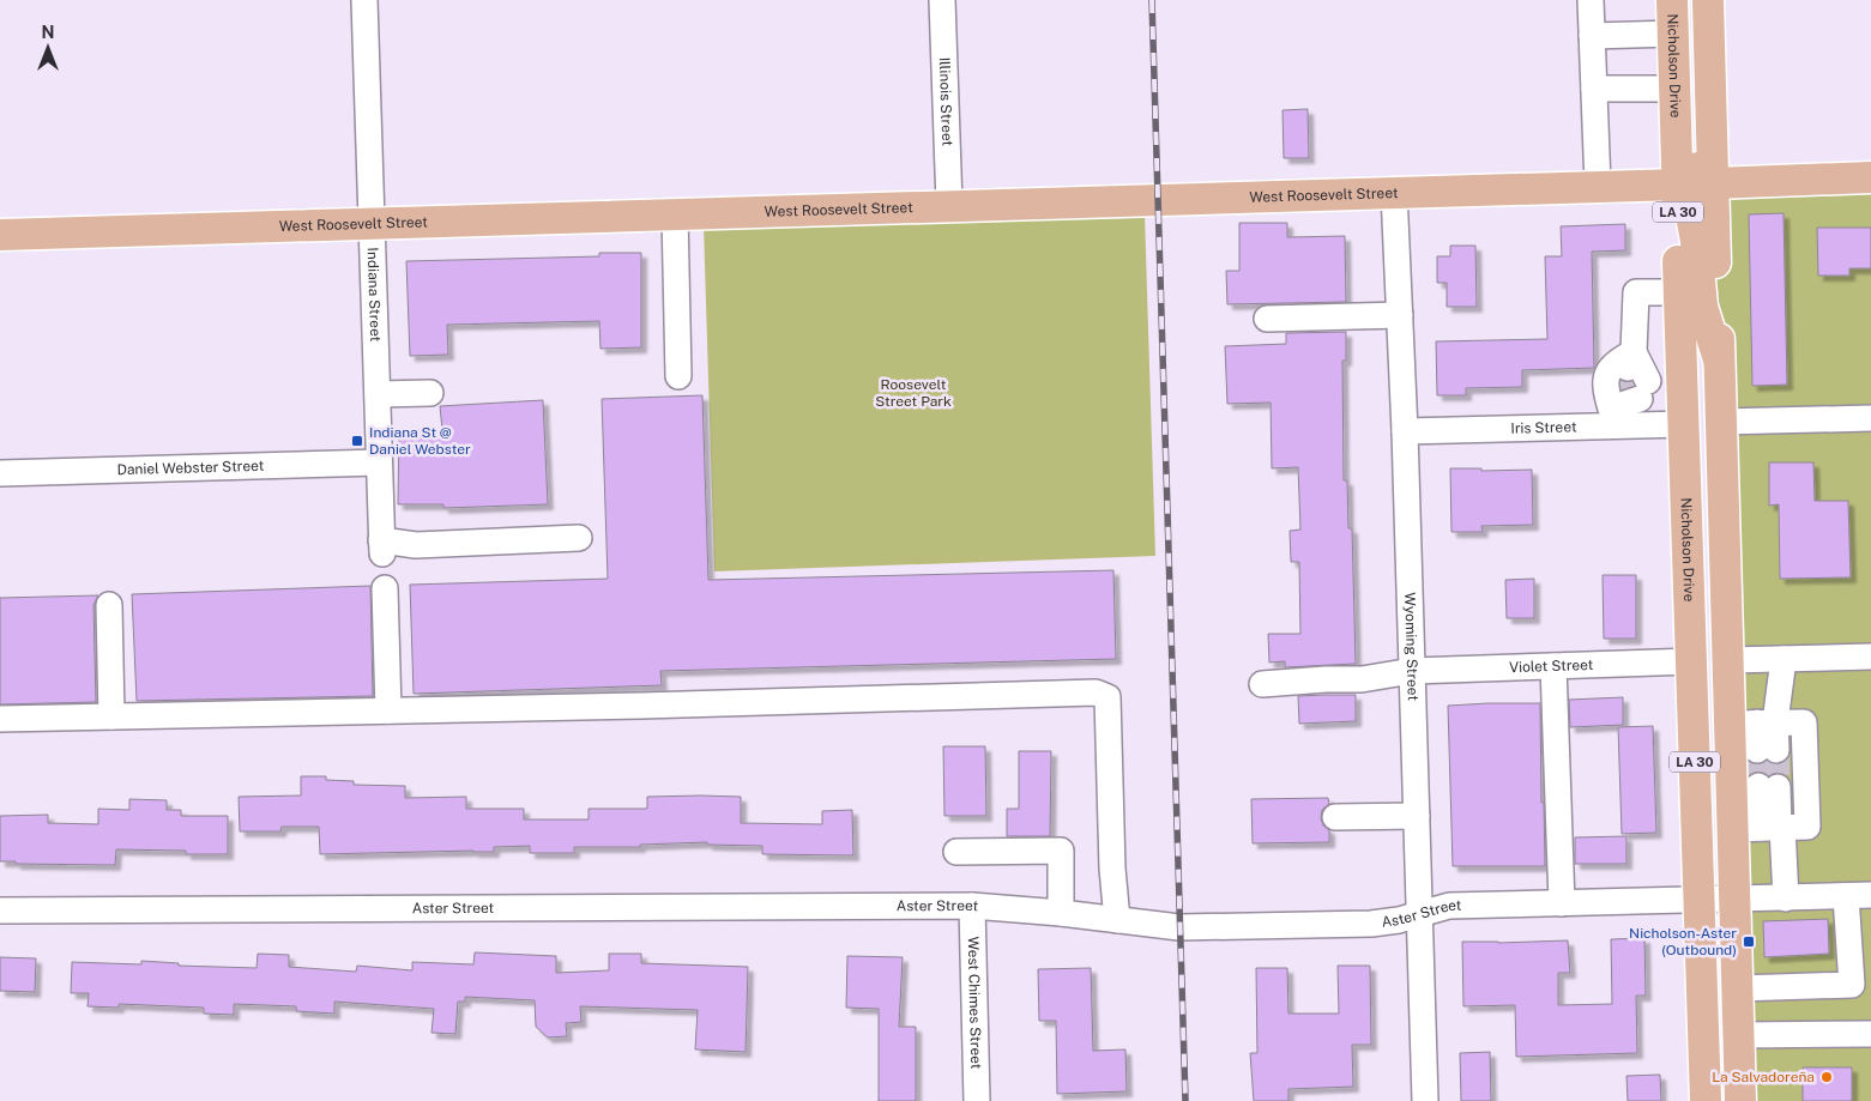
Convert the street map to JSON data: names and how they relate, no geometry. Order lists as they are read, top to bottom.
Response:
{
  "streets": {
    "main road": ["Nicholson Drive", "West Roosevelt Street", "LA 30"],
    "street": [
      "Illinois Street",
      "Indiana Street",
      "Iris Street",
      "Daniel Webster Street",
      "Wyoming Street",
      "Violet Street",
      "Aster Street",
      "West Chimes Street"
    ]
  },
  "crossings": [
    ["Nicholson Drive", "West Roosevelt Street"],
    ["Nicholson Drive", "Iris Street"],
    ["Nicholson Drive", "Violet Street"],
    ["Nicholson Drive", "Aster Street"],
    ["Illinois Street", "West Roosevelt Street"],
    ["West Roosevelt Street", "Indiana Street"],
    ["West Roosevelt Street", "Wyoming Street"],
    ["LA 30", "Aster Street"],
    ["Indiana Street", "Daniel Webster Street"],
    ["Iris Street", "Wyoming Street"],
    ["Wyoming Street", "Violet Street"],
    ["Wyoming Street", "Aster Street"],
    ["Aster Street", "West Chimes Street"]
  ],
  "parks": ["Roosevelt Street Park"],
  "places": {
    "transit": ["Indiana St @ Daniel Webster", "Nicholson-Aster (Outbound)"],
    "other": ["La Salvadoreña"]
  },
  "north": "top"
}
